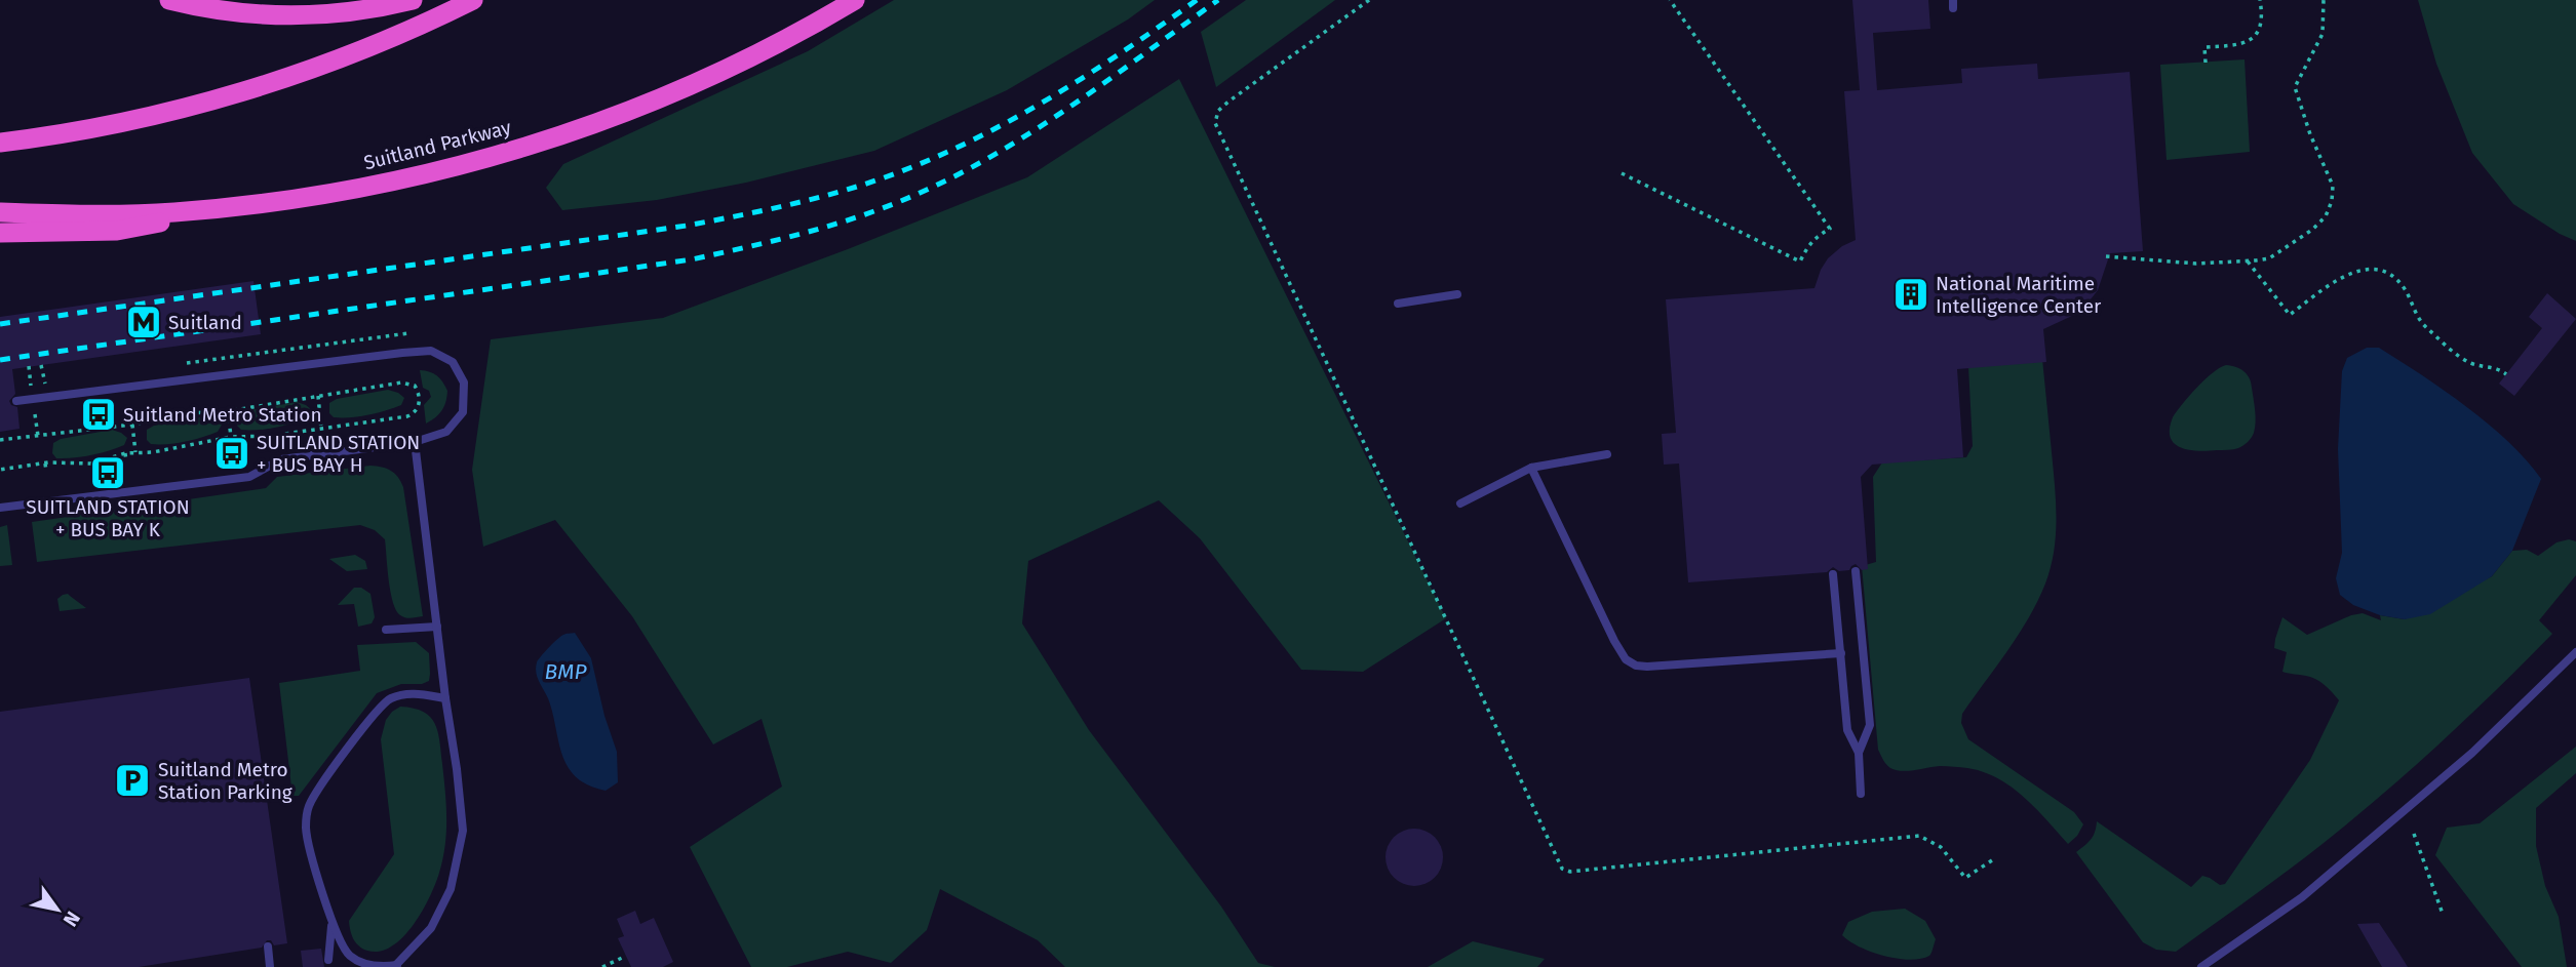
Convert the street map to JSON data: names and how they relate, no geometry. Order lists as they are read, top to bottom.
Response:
{
  "streets": {
    "highway": ["Suitland Parkway"]
  },
  "water": ["BMP"],
  "places": {
    "building": ["National Maritime Intelligence Center"],
    "metro station": ["Suitland"],
    "bus stop": ["Suitland Metro Station", "SUITLAND STATION + BUS BAY H", "SUITLAND STATION + BUS BAY K"],
    "parking": ["Suitland Metro Station Parking"]
  },
  "north": "bottom right"
}
